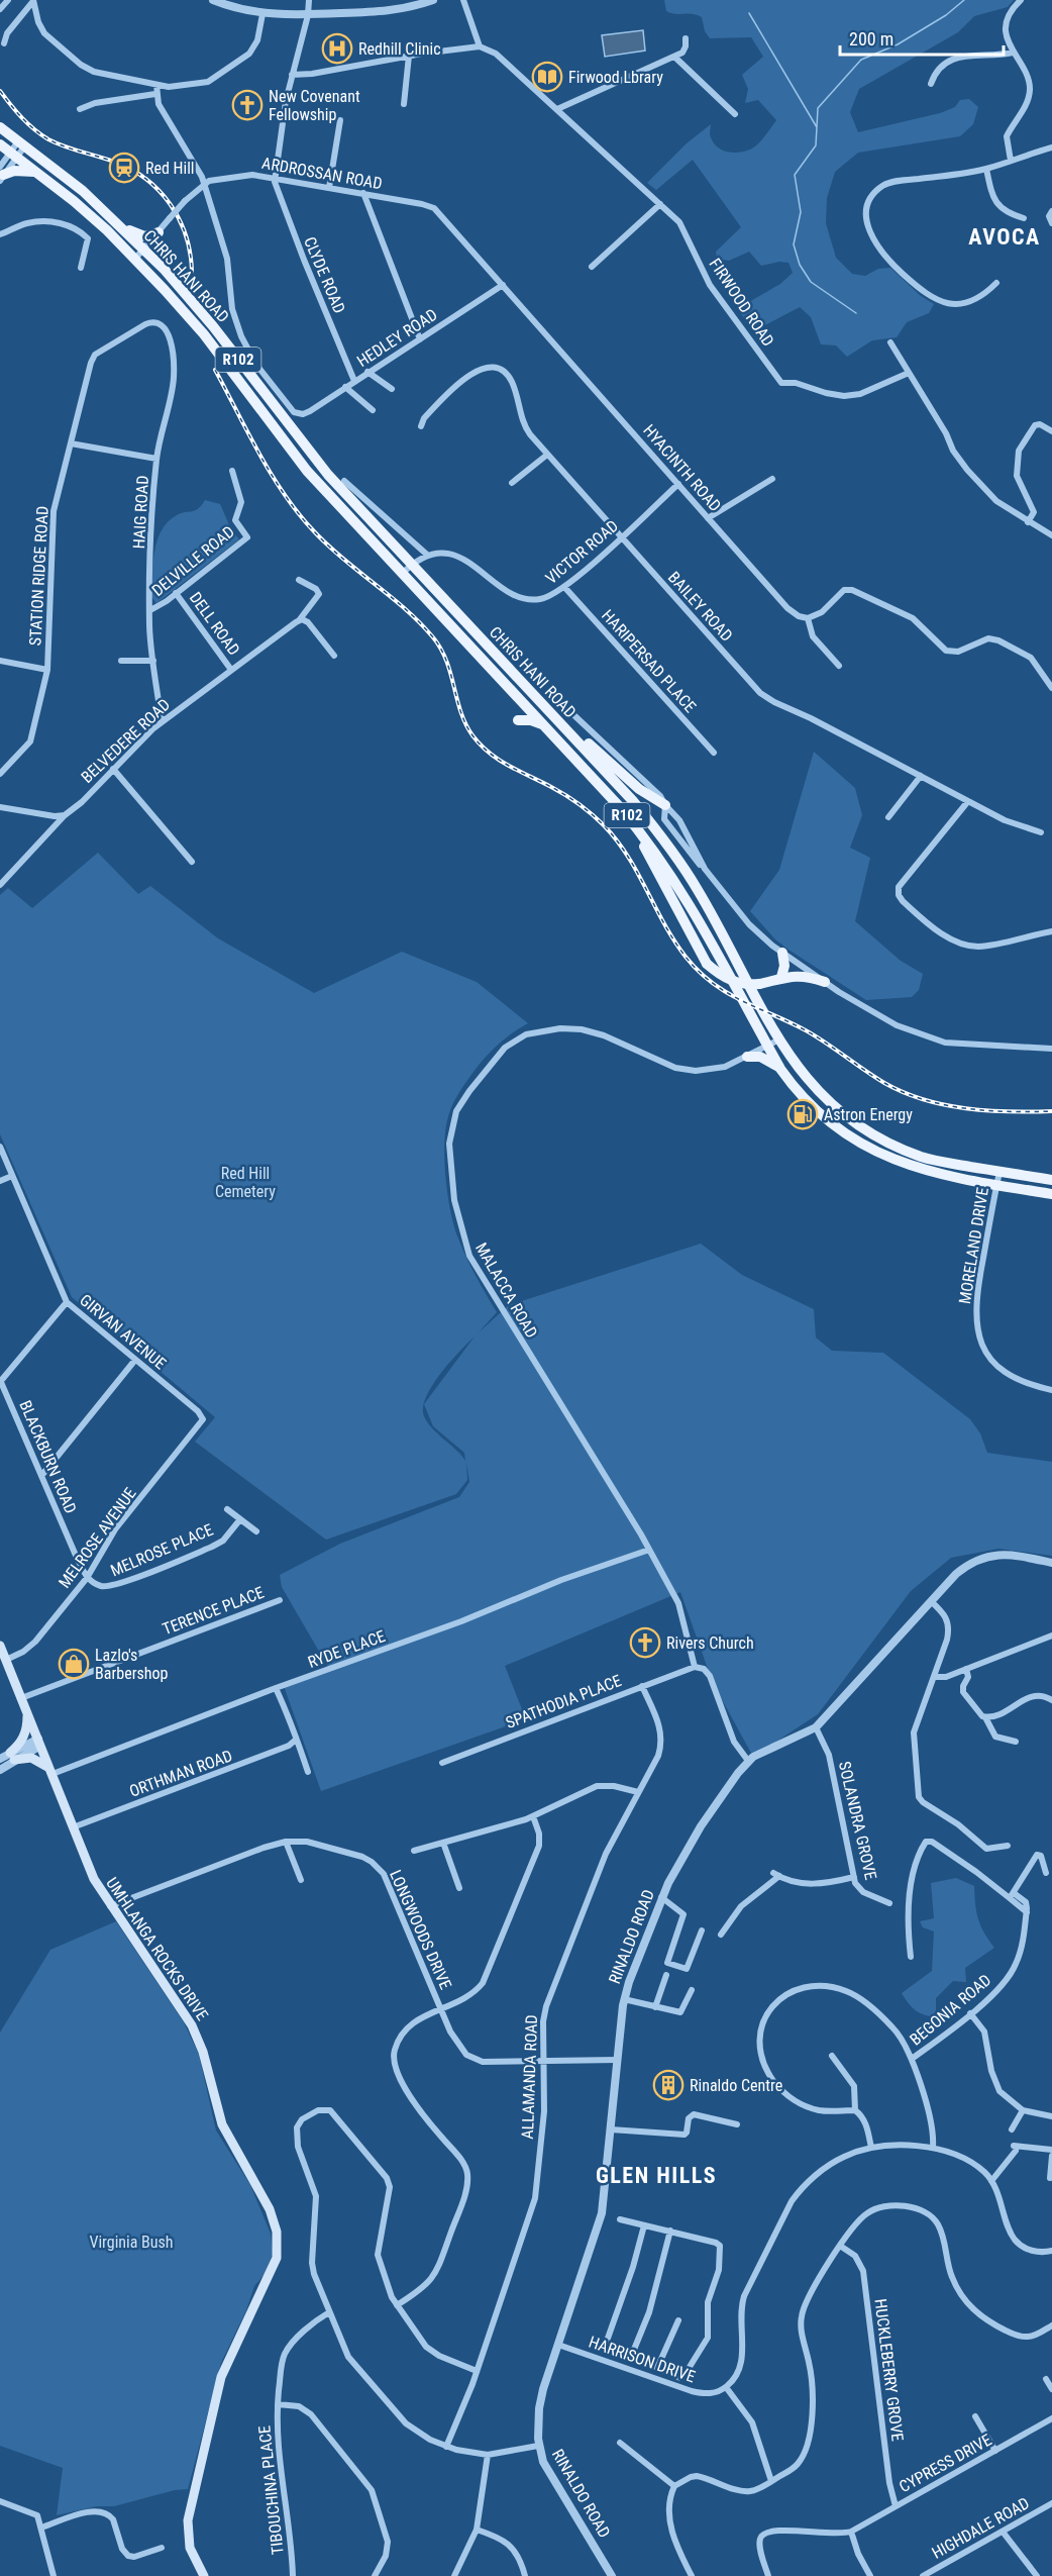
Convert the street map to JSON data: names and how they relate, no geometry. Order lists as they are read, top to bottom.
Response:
{
  "streets": {
    "main road": ["CHRIS HANI ROAD", "R102", "UMHLANGA ROCKS DRIVE"],
    "street": [
      "ARDROSSAN ROAD",
      "CLYDE ROAD",
      "FIRWOOD ROAD",
      "HEDLEY ROAD",
      "HYACINTH ROAD",
      "HAIG ROAD",
      "VICTOR ROAD",
      "DELVILLE ROAD",
      "STATION RIDGE ROAD",
      "BAILEY ROAD",
      "DELL ROAD",
      "HARIPERSAD PLACE",
      "BELVEDERE ROAD",
      "MORELAND DRIVE",
      "MALACCA ROAD",
      "GIRVAN AVENUE",
      "BLACKBURN ROAD",
      "MELROSE AVENUE",
      "MELROSE PLACE",
      "TERENCE PLACE",
      "RYDE PLACE",
      "SPATHODIA PLACE",
      "ORTHMAN ROAD",
      "SOLANDRA GROVE",
      "LONGWOODS DRIVE",
      "RINALDO ROAD",
      "BEGONIA ROAD",
      "ALLAMANDA ROAD",
      "HARRISON DRIVE",
      "HUCKLEBERRY GROVE",
      "CYPRESS DRIVE",
      "TIBOUCHINA PLACE",
      "HIGHDALE ROAD"
    ]
  },
  "crossings": [
    ["ARDROSSAN ROAD", "CLYDE ROAD"],
    ["ARDROSSAN ROAD", "CHRIS HANI ROAD"],
    ["ARDROSSAN ROAD", "HEDLEY ROAD"],
    ["ARDROSSAN ROAD", "HYACINTH ROAD"],
    ["CLYDE ROAD", "HEDLEY ROAD"],
    ["CHRIS HANI ROAD", "MORELAND DRIVE"],
    ["CHRIS HANI ROAD", "MALACCA ROAD"],
    ["HEDLEY ROAD", "HYACINTH ROAD"],
    ["HYACINTH ROAD", "VICTOR ROAD"],
    ["HAIG ROAD", "DELVILLE ROAD"],
    ["HAIG ROAD", "STATION RIDGE ROAD"],
    ["HAIG ROAD", "BELVEDERE ROAD"],
    ["VICTOR ROAD", "BAILEY ROAD"],
    ["VICTOR ROAD", "HARIPERSAD PLACE"],
    ["DELVILLE ROAD", "DELL ROAD"],
    ["DELL ROAD", "BELVEDERE ROAD"],
    ["MALACCA ROAD", "RYDE PLACE"],
    ["MALACCA ROAD", "SPATHODIA PLACE"],
    ["MALACCA ROAD", "RINALDO ROAD"],
    ["GIRVAN AVENUE", "MELROSE AVENUE"],
    ["BLACKBURN ROAD", "MELROSE AVENUE"],
    ["BLACKBURN ROAD", "MELROSE PLACE"],
    ["MELROSE AVENUE", "MELROSE PLACE"],
    ["MELROSE AVENUE", "UMHLANGA ROCKS DRIVE"],
    ["TERENCE PLACE", "UMHLANGA ROCKS DRIVE"],
    ["RYDE PLACE", "UMHLANGA ROCKS DRIVE"],
    ["SPATHODIA PLACE", "ALLAMANDA ROAD"],
    ["ORTHMAN ROAD", "UMHLANGA ROCKS DRIVE"],
    ["SOLANDRA GROVE", "RINALDO ROAD"],
    ["LONGWOODS DRIVE", "RINALDO ROAD"],
    ["LONGWOODS DRIVE", "UMHLANGA ROCKS DRIVE"],
    ["LONGWOODS DRIVE", "ALLAMANDA ROAD"],
    ["RINALDO ROAD", "HARRISON DRIVE"],
    ["HUCKLEBERRY GROVE", "CYPRESS DRIVE"]
  ],
  "districts": ["AVOCA", "GLEN HILLS"],
  "parks": ["Red Hill Cemetery", "Virginia Bush"],
  "places": {
    "hospital": ["Redhill Clinic"],
    "library": ["Firwood Lbrary"],
    "church": ["New Covenant Fellowship", "Rivers Church"],
    "station": ["Red Hill"],
    "fuel station": ["Astron Energy"],
    "shop": ["Lazlo's Barbershop"],
    "building": ["Rinaldo Centre"]
  },
  "scale_bar": "200 m"
}
